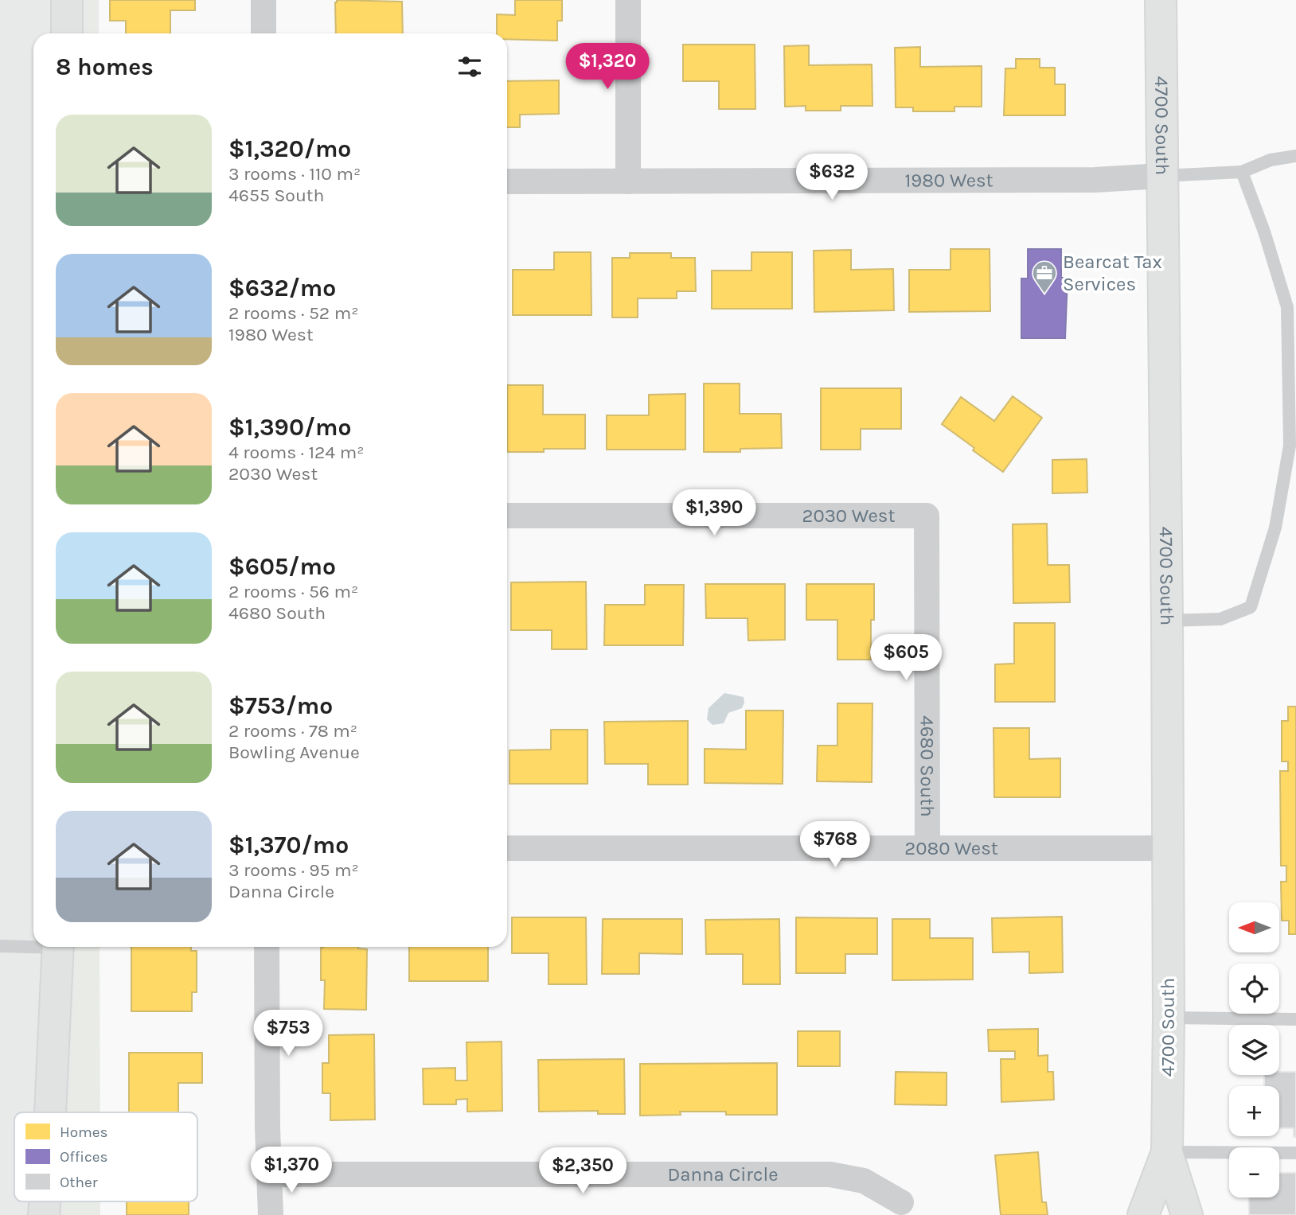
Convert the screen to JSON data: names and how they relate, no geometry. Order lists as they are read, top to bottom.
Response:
{
  "streets": {
    "main road": ["4700 South"],
    "street": [
      "1980 West",
      "2030 West",
      "4680 South",
      "2080 West",
      "Danna Circle"
    ]
  },
  "crossings": [
    ["4700 South", "1980 West"],
    ["4700 South", "2080 West"],
    ["2030 West", "4680 South"],
    ["4680 South", "2080 West"]
  ],
  "places": {
    "office": ["Bearcat Tax Services"]
  },
  "legend": ["Homes", "Offices", "Other"],
  "north": "left",
  "page": {
    "heading": "8 homes",
    "price": [
      "$1,320",
      "$632",
      "$1,390",
      "$605",
      "$768",
      "$753",
      "$1,370",
      "$2,350"
    ],
    "list": [
      {
        "name": "$1,320/mo",
        "note": "3 rooms · 110 m² · 4655 South"
      },
      {
        "name": "$632/mo",
        "note": "2 rooms · 52 m² · 1980 West"
      },
      {
        "name": "$1,390/mo",
        "note": "4 rooms · 124 m² · 2030 West"
      },
      {
        "name": "$605/mo",
        "note": "2 rooms · 56 m² · 4680 South"
      },
      {
        "name": "$753/mo",
        "note": "2 rooms · 78 m² · Bowling Avenue"
      },
      {
        "name": "$1,370/mo",
        "note": "3 rooms · 95 m² · Danna Circle"
      }
    ],
    "map_buttons": ["+", "−"]
  }
}
